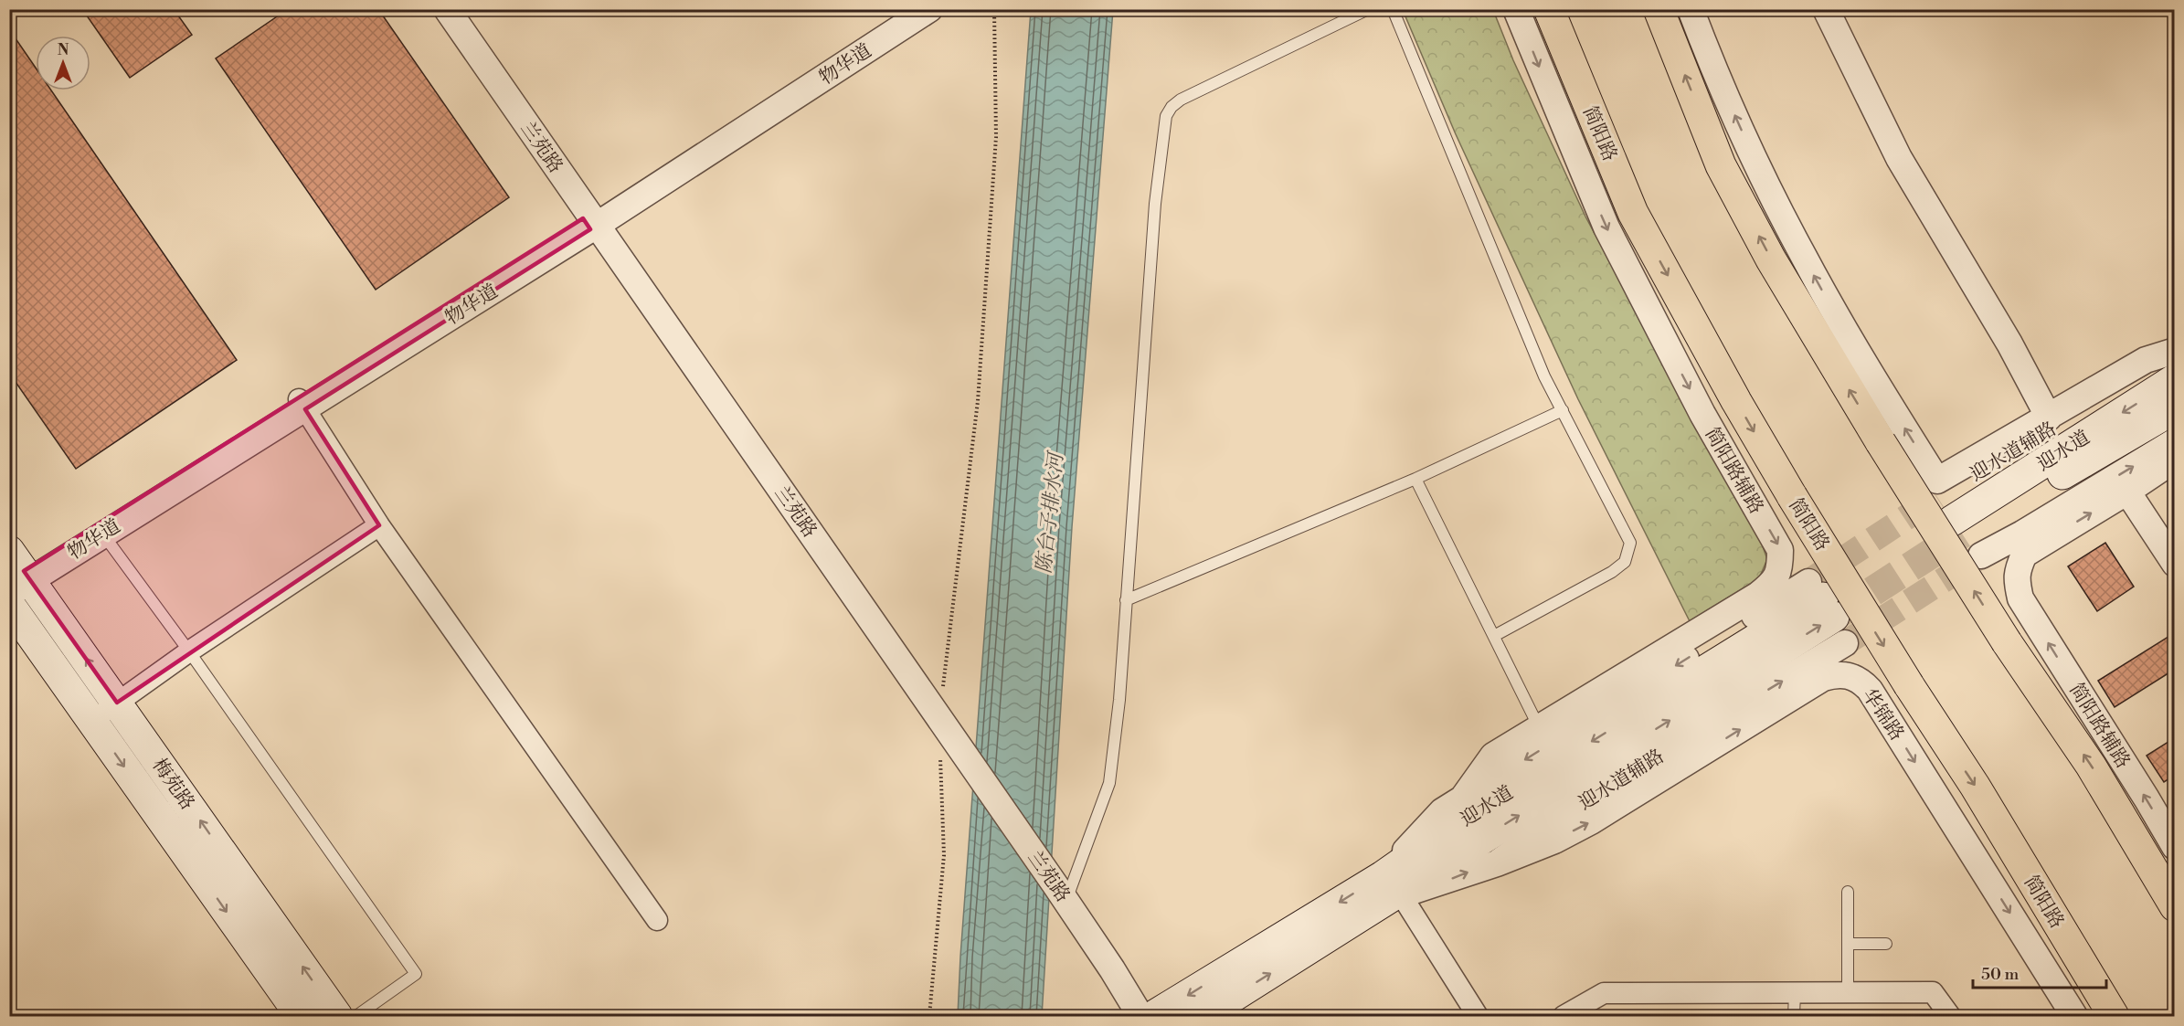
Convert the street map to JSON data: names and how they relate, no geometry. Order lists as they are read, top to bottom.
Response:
{
  "streets": {
    "highway": ["简阳路"],
    "main road": ["迎水道", "梅苑路"],
    "street": [
      "物华道",
      "兰苑路",
      "迎水道辅路",
      "简阳路辅路",
      "华锦路"
    ]
  },
  "crossings": [
    ["物华道", "兰苑路"],
    ["物华道", "梅苑路"],
    ["迎水道", "迎水道辅路"],
    ["迎水道辅路", "华锦路"]
  ],
  "water": ["陈台子排水河"],
  "scale_bar": "50 m",
  "north": "top"
}
